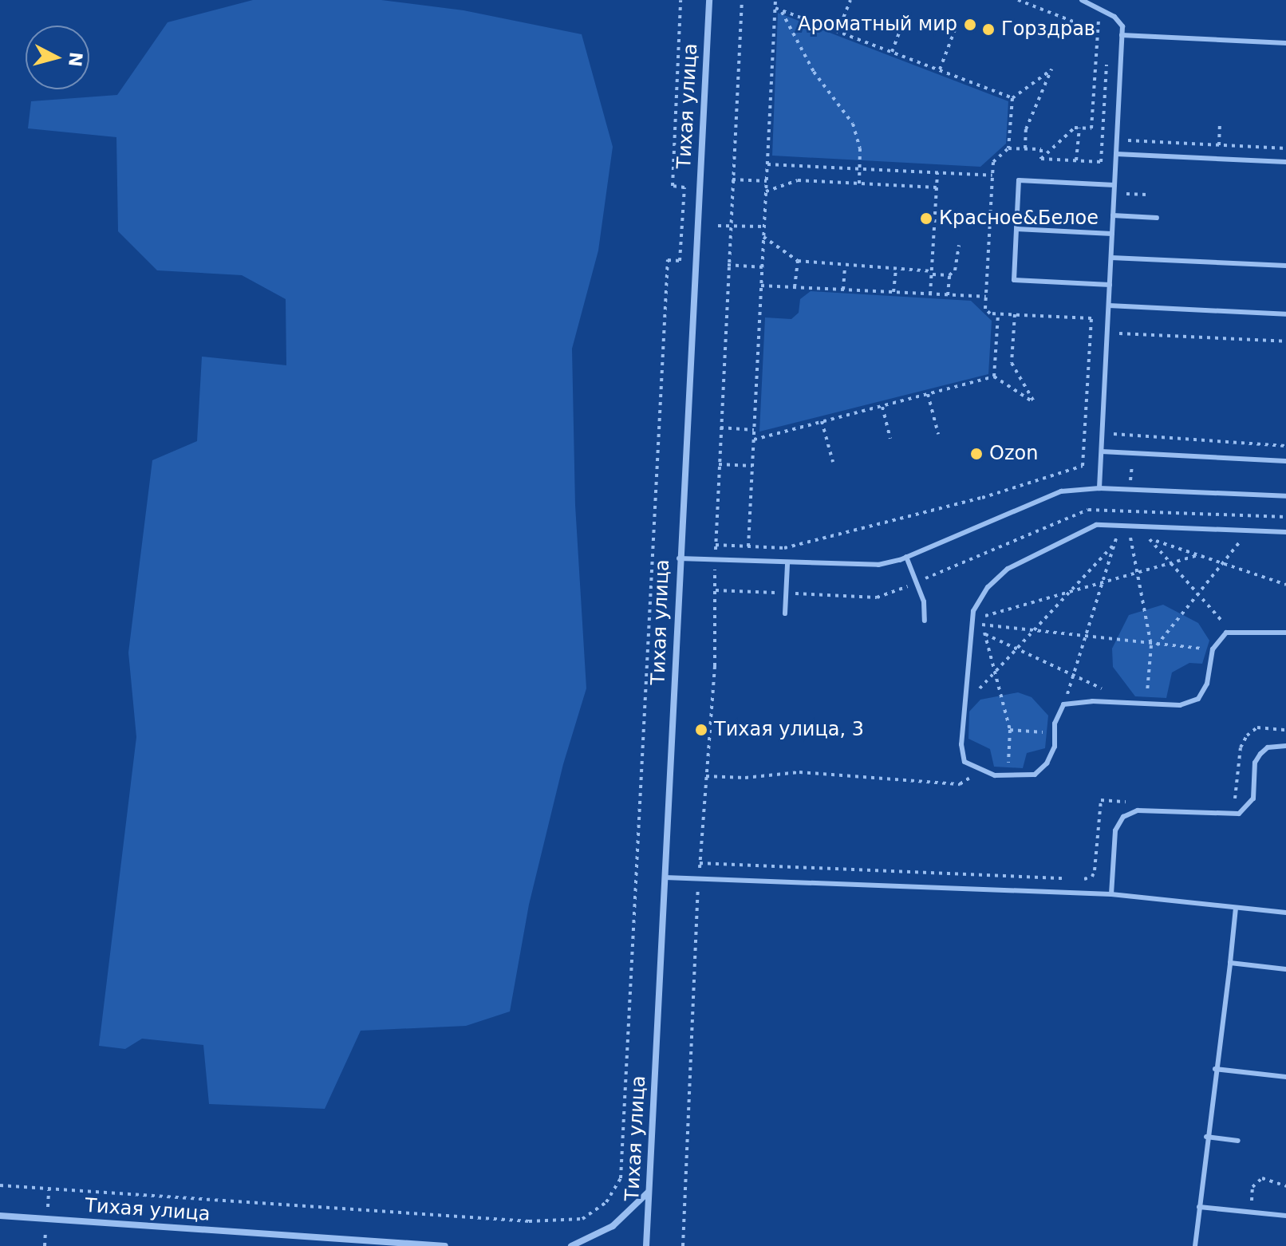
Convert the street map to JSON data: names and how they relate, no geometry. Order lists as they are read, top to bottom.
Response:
{
  "streets": {
    "street": ["Тихая улица"]
  },
  "places": [
    "Ароматный мир",
    "Горздрав",
    "Красное&Белое",
    "Ozon",
    "Тихая улица, 3"
  ],
  "north": "right"
}
